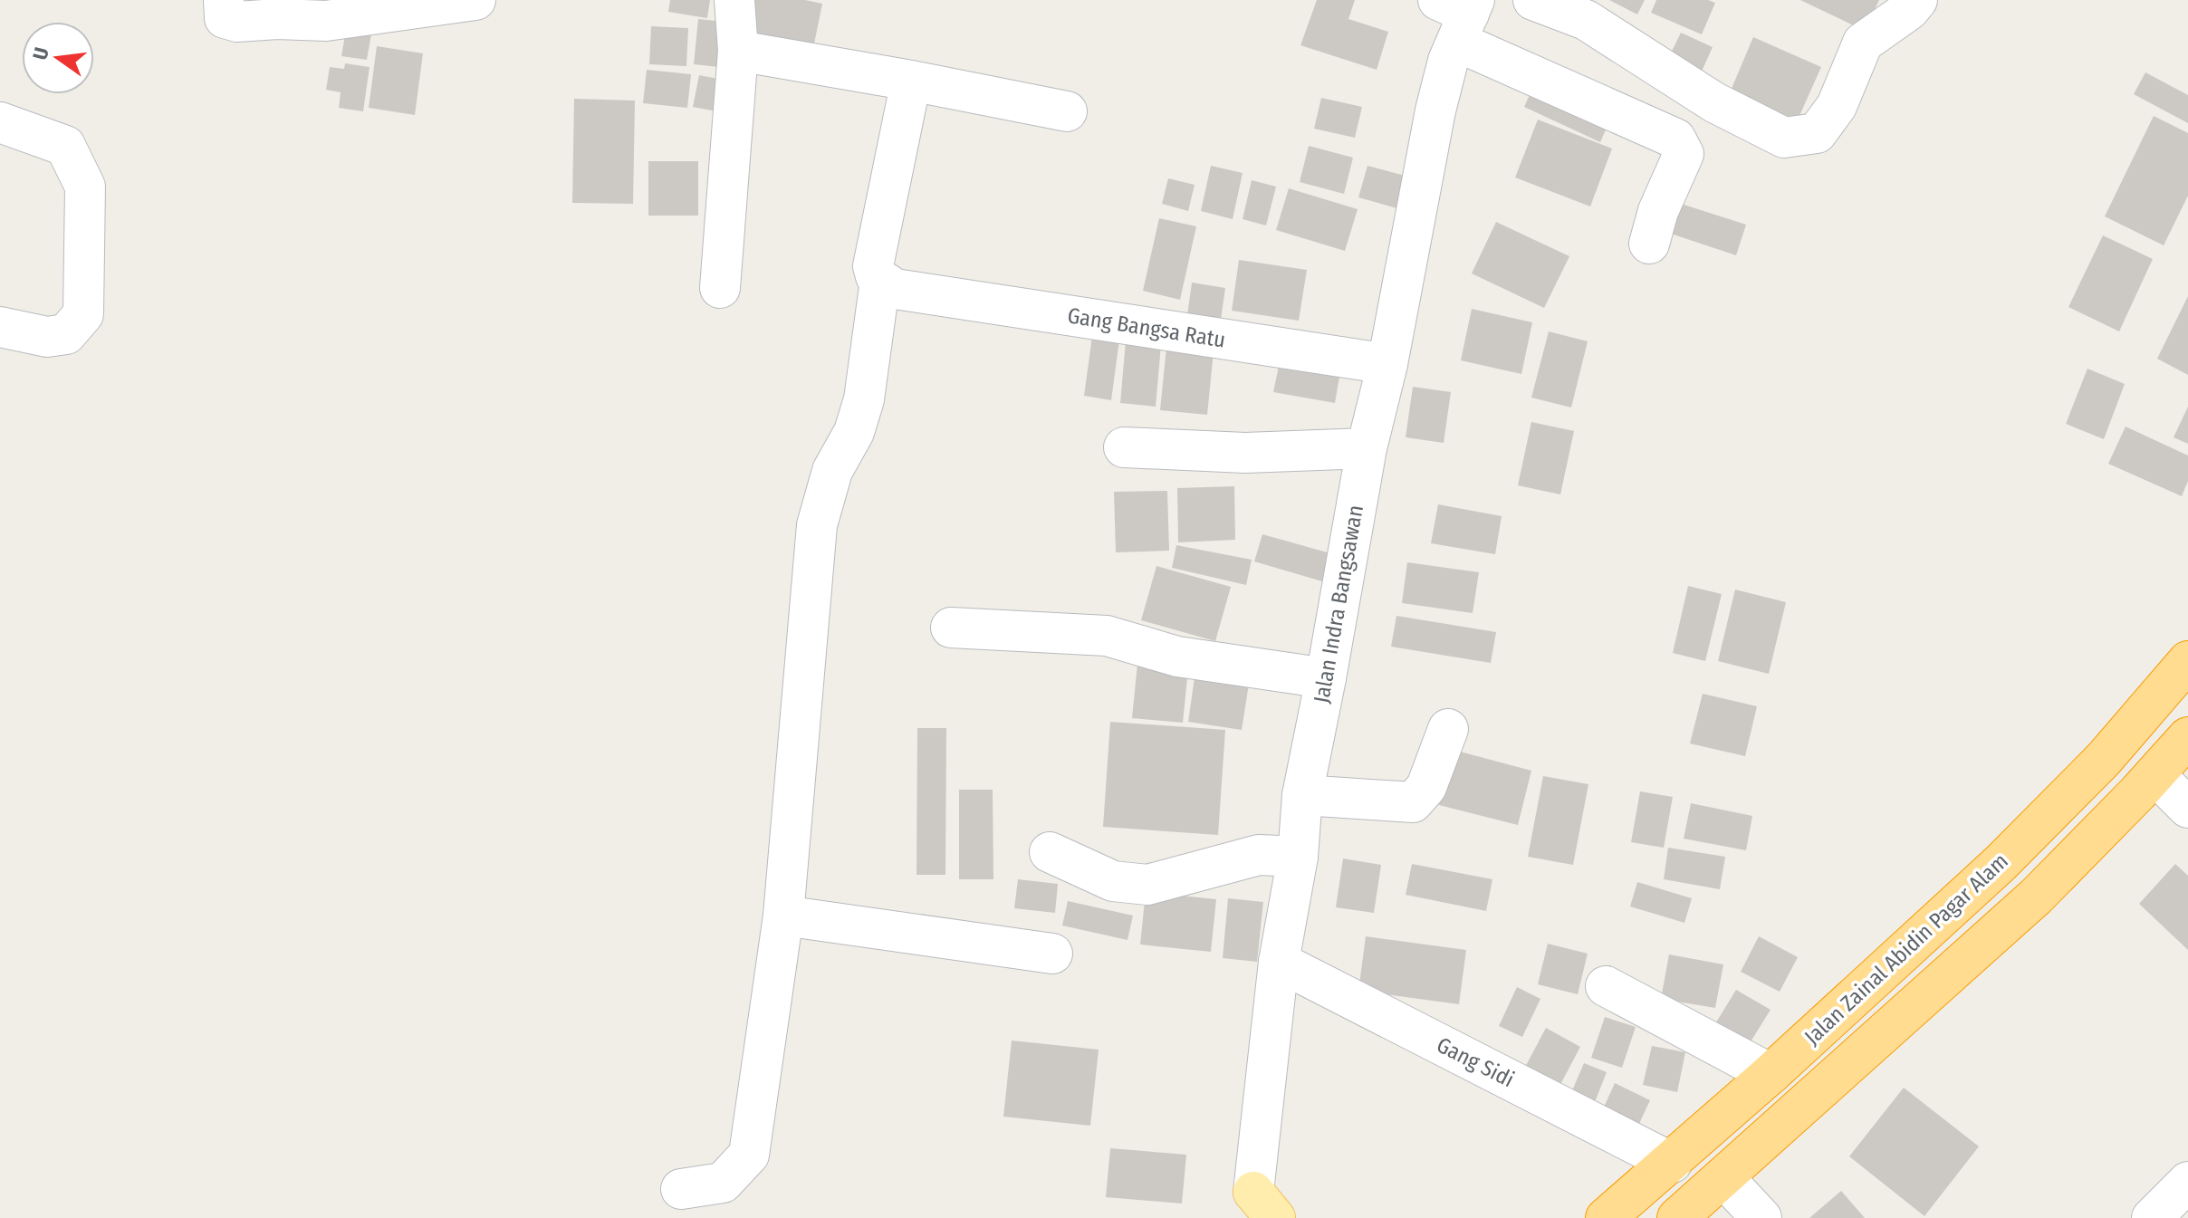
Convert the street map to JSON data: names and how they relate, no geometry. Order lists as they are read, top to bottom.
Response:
{
  "streets": {
    "highway": ["Jalan Zainal Abidin Pagar Alam"],
    "street": ["Gang Bangsa Ratu", "Jalan Indra Bangsawan", "Gang Sidi"]
  },
  "crossings": [
    ["Gang Bangsa Ratu", "Jalan Indra Bangsawan"],
    ["Jalan Indra Bangsawan", "Gang Sidi"],
    ["Jalan Zainal Abidin Pagar Alam", "Gang Sidi"]
  ],
  "north": "left"
}
